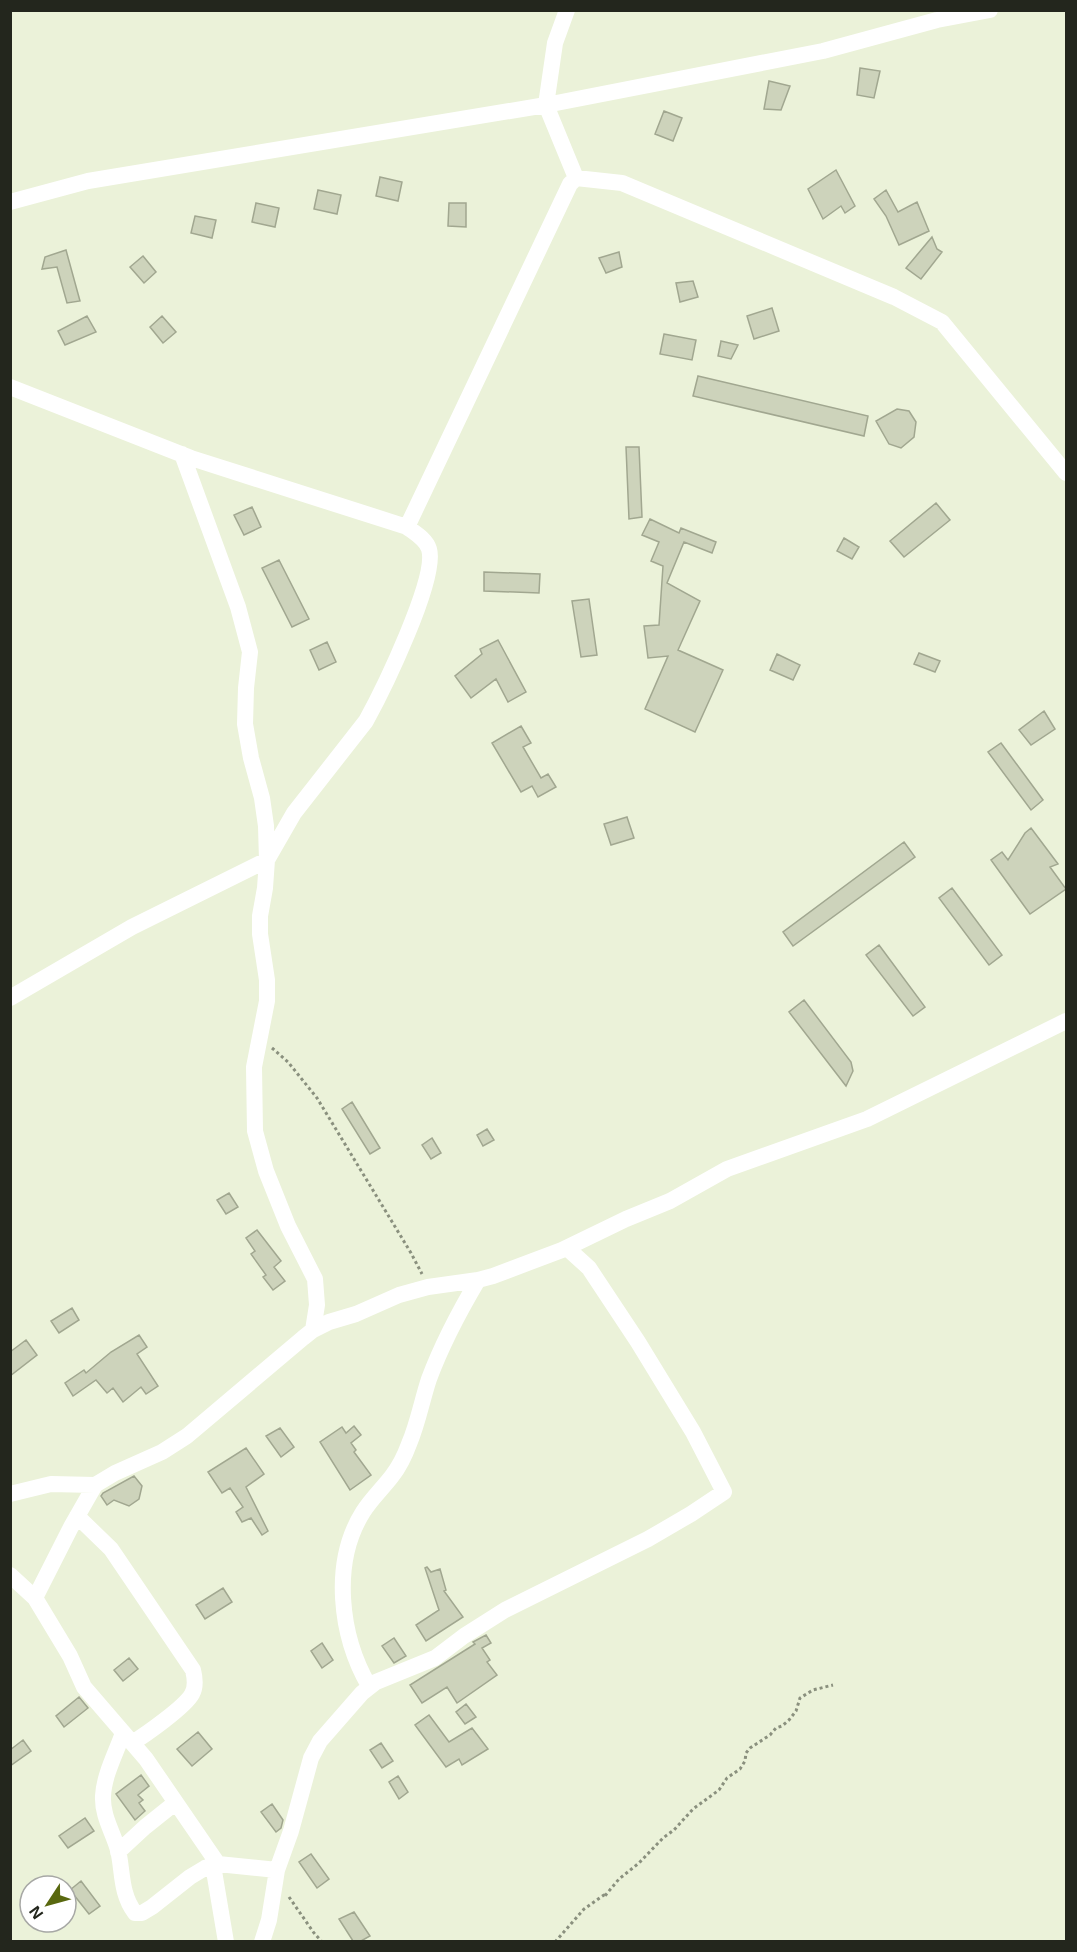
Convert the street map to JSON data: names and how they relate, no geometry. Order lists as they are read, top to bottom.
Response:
{
  "north": "bottom left"
}
